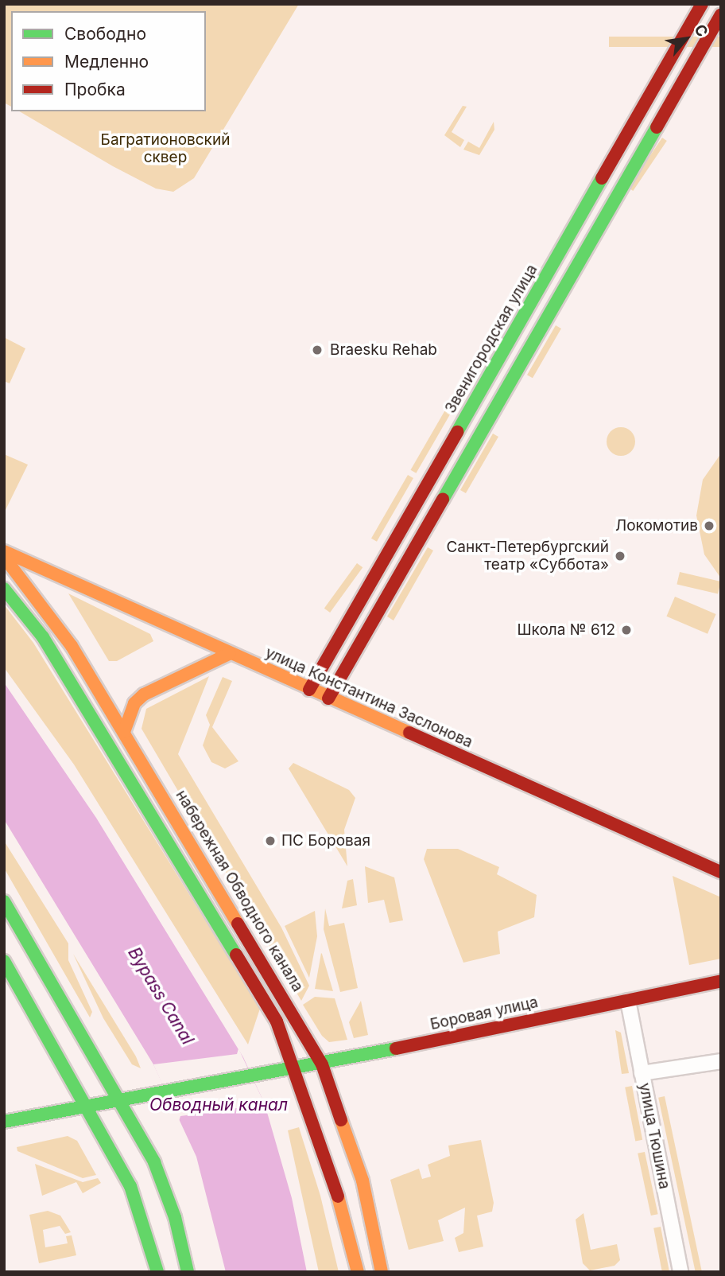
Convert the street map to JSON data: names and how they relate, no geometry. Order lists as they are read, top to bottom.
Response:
{
  "streets": {
    "street": [
      "Звенигородская улица",
      "улица Константина Заслонова",
      "набережная Обводного канала",
      "Боровая улица",
      "улица Тюшина"
    ]
  },
  "crossings": [
    ["Звенигородская улица", "улица Константина Заслонова"],
    ["набережная Обводного канала", "Боровая улица"],
    ["Боровая улица", "улица Тюшина"]
  ],
  "water": ["Bypass Canal", "Обводный канал"],
  "parks": ["Багратионовский сквер"],
  "places": [
    "Braesku Rehab",
    "Локомотив",
    "Санкт-Петербургский театр «Суббота»",
    "Школа № 612",
    "ПС Боровая"
  ],
  "legend": ["Свободно", "Медленно", "Пробка"],
  "north": "top right"
}
